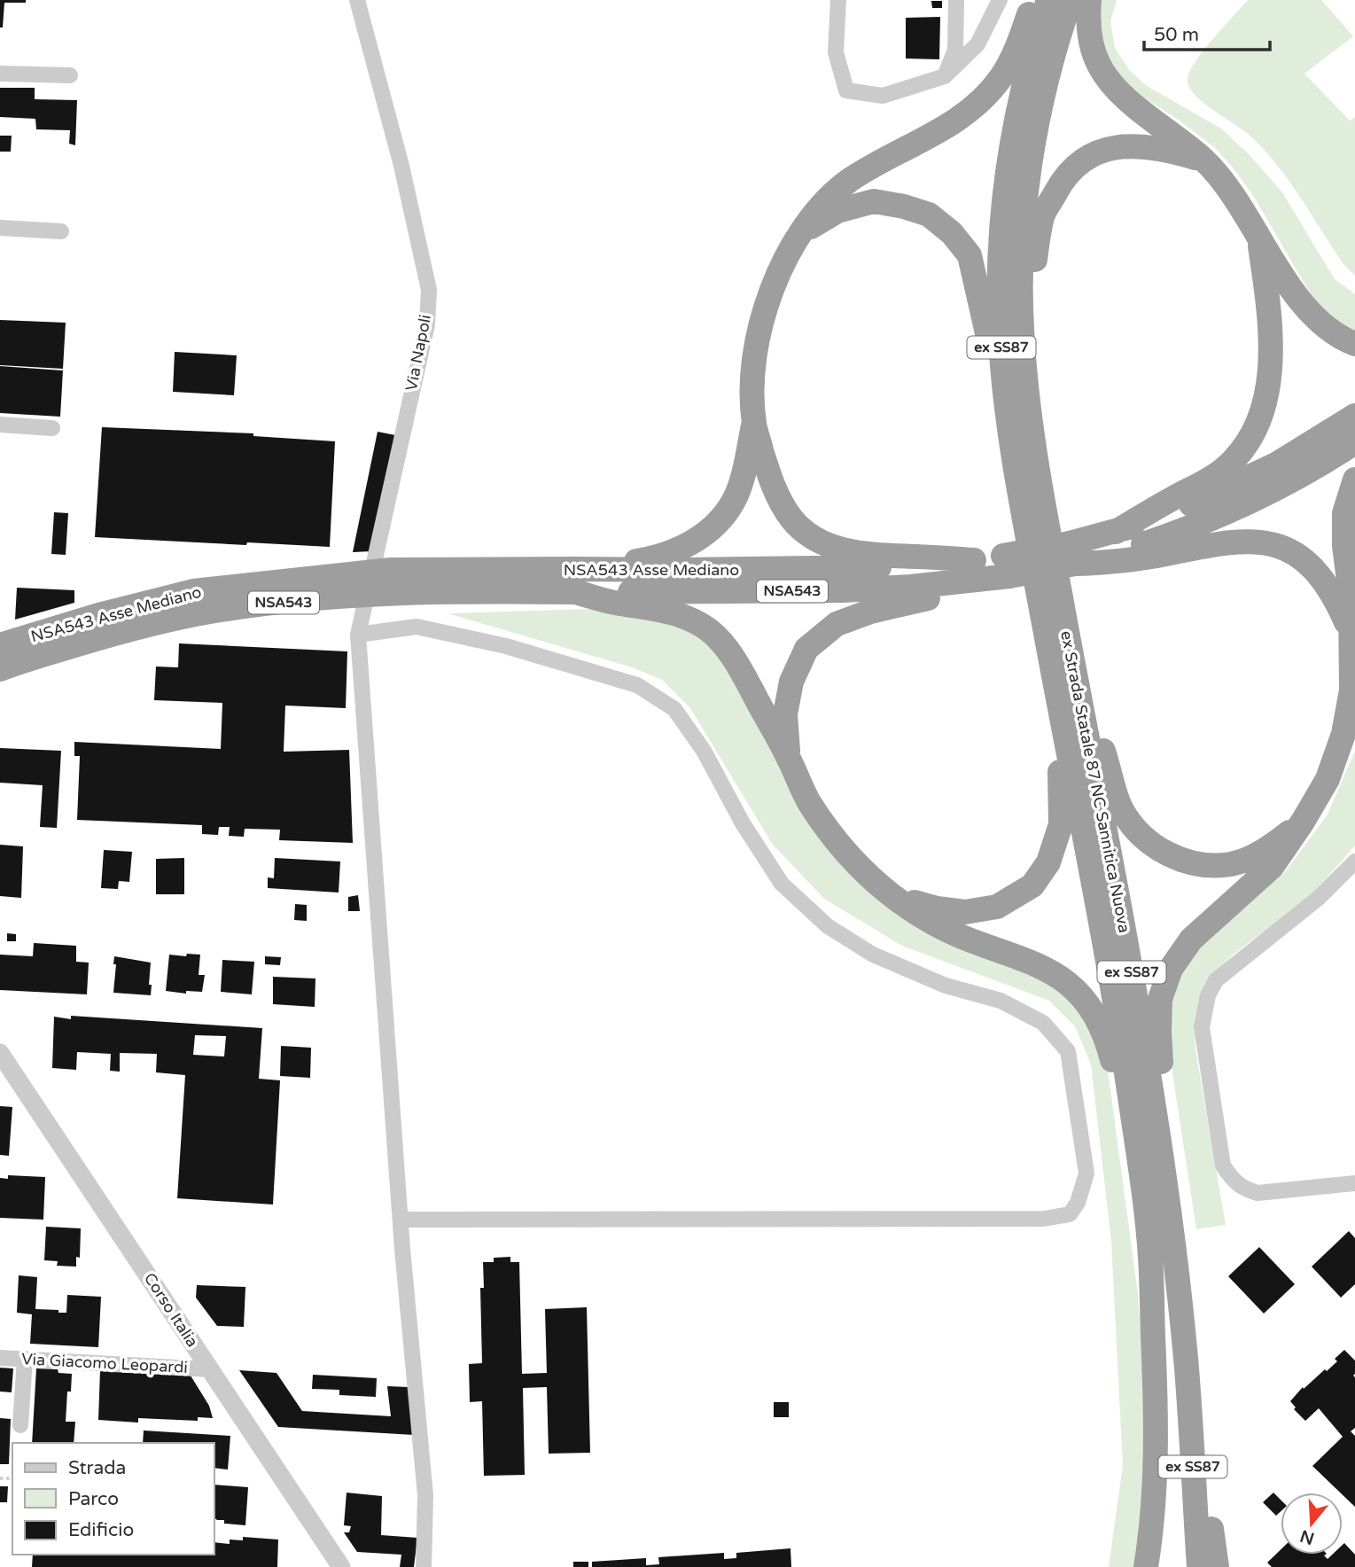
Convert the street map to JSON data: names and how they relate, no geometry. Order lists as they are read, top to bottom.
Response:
{
  "streets": {
    "highway": [
      "ex SS87",
      "NSA543 Asse Mediano",
      "NSA543",
      "ex Strada Statale 87 NC Sannitica Nuova"
    ],
    "street": ["Via Napoli", "Corso Italia", "Via Giacomo Leopardi"]
  },
  "crossings": [
    ["Corso Italia", "Via Giacomo Leopardi"]
  ],
  "legend": ["Strada", "Parco", "Edificio"],
  "scale_bar": "50 m",
  "north": "bottom"
}
